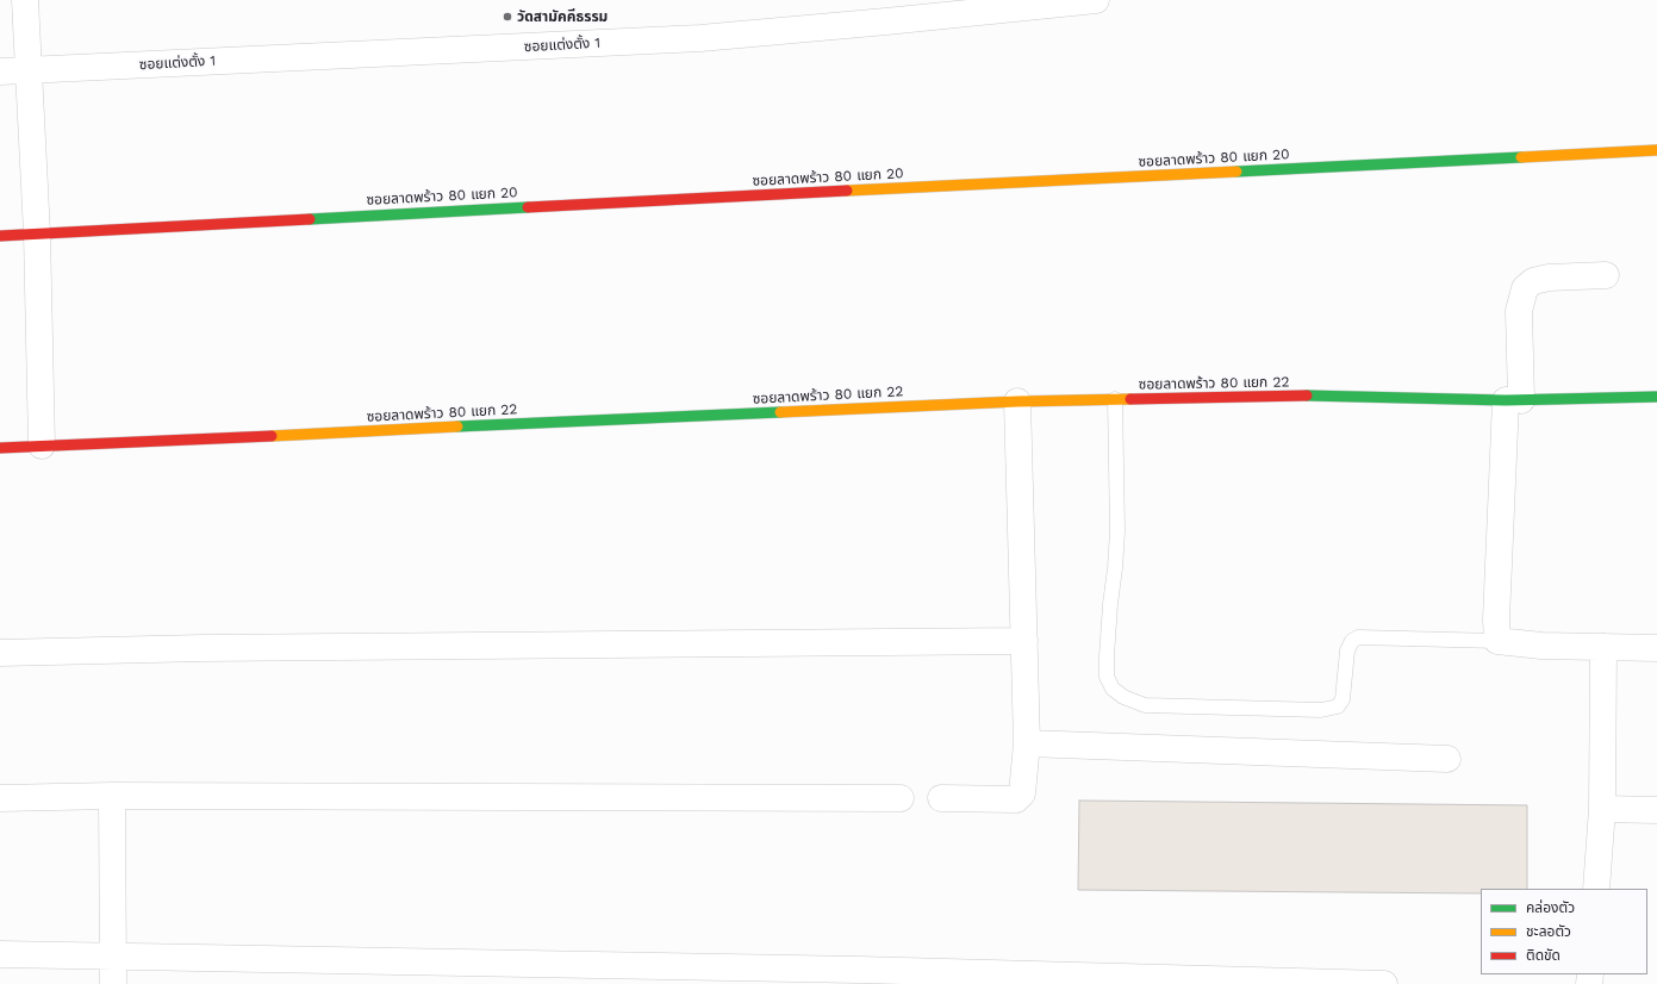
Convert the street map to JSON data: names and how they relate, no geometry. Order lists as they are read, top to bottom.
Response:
{
  "streets": {
    "street": ["ซอยแต่งตั้ง 1", "ซอยลาดพร้าว 80 แยก 20", "ซอยลาดพร้าว 80 แยก 22"]
  },
  "places": ["วัดสามัคคีธรรม"],
  "legend": ["คล่องตัว", "ชะลอตัว", "ติดขัด"]
}
